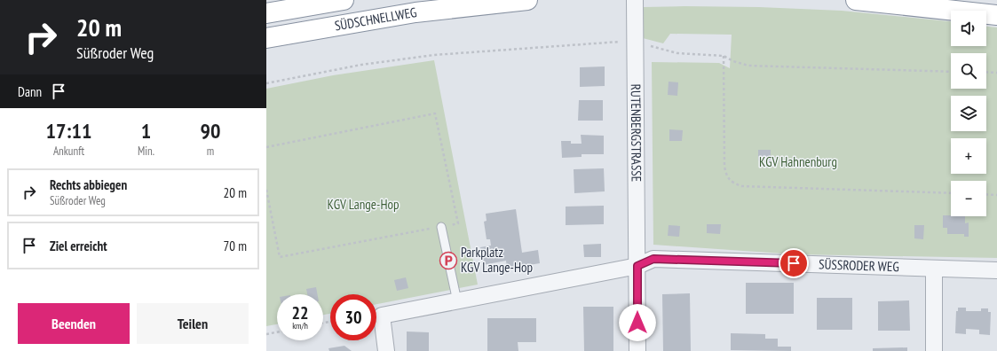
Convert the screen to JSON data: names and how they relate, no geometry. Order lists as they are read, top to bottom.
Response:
{
  "streets": {
    "highway": ["SÜDSCHNELLWEG"],
    "street": ["RUTENBERGSTRASSE", "SÜSSRODER WEG"]
  },
  "crossings": [
    ["RUTENBERGSTRASSE", "SÜSSRODER WEG"]
  ],
  "parks": ["KGV Hahnenburg", "KGV Lange-Hop"],
  "places": {
    "parking": ["Parkplatz KGV Lange-Hop"]
  },
  "page": {
    "turn": ["20 m", "Süßroder Weg"],
    "map_buttons": ["+", "−"],
    "then": "Dann",
    "eta": [
      "17:11",
      "Ankunft",
      "1",
      "Min.",
      "90",
      "m"
    ],
    "list": [
      {
        "name": "Rechts abbiegen",
        "note": "Süßroder Weg",
        "value": "20 m"
      },
      {
        "name": "Ziel erreicht",
        "value": "70 m"
      }
    ],
    "speed": "22 km/h",
    "limit": "30",
    "buttons": ["Beenden", "Teilen"]
  }
}
